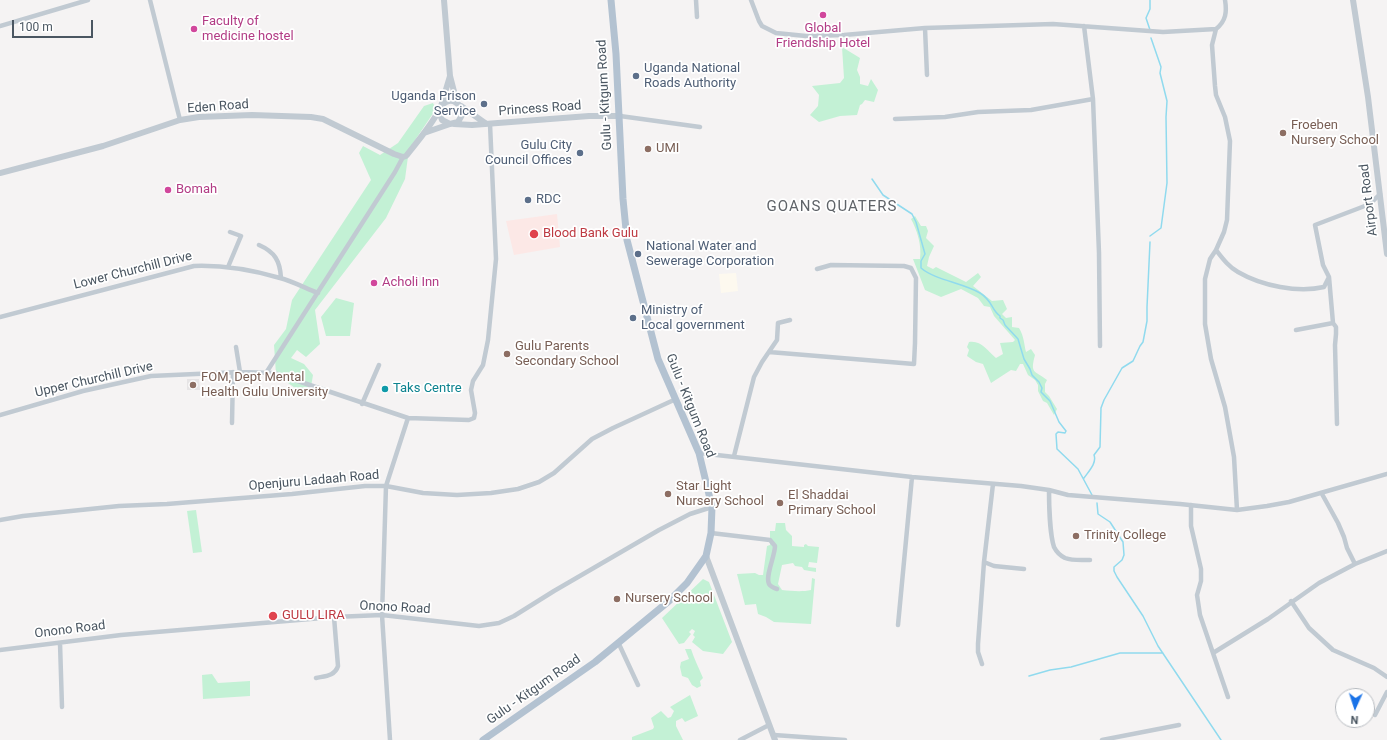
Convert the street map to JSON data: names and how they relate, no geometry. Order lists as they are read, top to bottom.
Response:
{
  "streets": {
    "main road": ["Gulu - Kitgum Road"],
    "street": [
      "Eden Road",
      "Princess Road",
      "Airport Road",
      "Lower Churchill Drive",
      "Upper Churchill Drive",
      "Openjuru Ladaah Road",
      "Onono Road"
    ]
  },
  "crossings": [
    ["Gulu - Kitgum Road", "Princess Road"],
    ["Gulu - Kitgum Road", "Openjuru Ladaah Road"],
    ["Gulu - Kitgum Road", "Onono Road"],
    ["Princess Road", "Upper Churchill Drive"]
  ],
  "districts": ["GOANS QUATERS"],
  "places": [
    "Global Friendship Hotel",
    "Faculty of medicine hostel",
    "Uganda National Roads Authority",
    "Uganda Prison Service",
    "Froeben Nursery School",
    "UMI",
    "Gulu City Council Offices",
    "Bomah",
    "RDC",
    "Blood Bank Gulu",
    "National Water and Sewerage Corporation",
    "Acholi Inn",
    "Ministry of Local government",
    "Gulu Parents Secondary School",
    "FOM, Dept Mental Health Gulu University",
    "Taks Centre",
    "Star Light Nursery School",
    "El Shaddai Primary School",
    "Trinity College",
    "Nursery School",
    "GULU LIRA"
  ],
  "scale_bar": "100 m",
  "north": "bottom"
}
